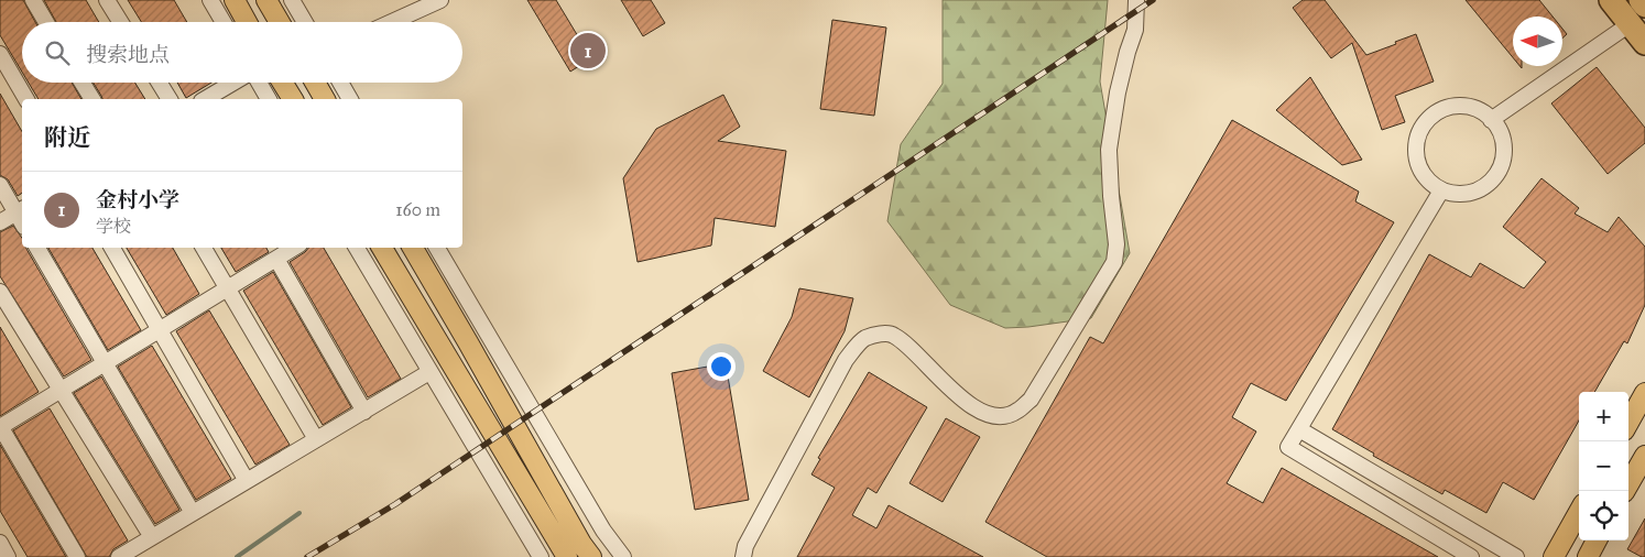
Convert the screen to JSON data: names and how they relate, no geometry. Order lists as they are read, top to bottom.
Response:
{
  "north": "left",
  "page": {
    "search": "搜索地点",
    "pins": "1",
    "heading": "附近",
    "list": [
      {
        "mark": "1",
        "name": "金村小学",
        "note": "学校",
        "value": "160 m"
      }
    ],
    "map_buttons": ["+", "−"]
  }
}
